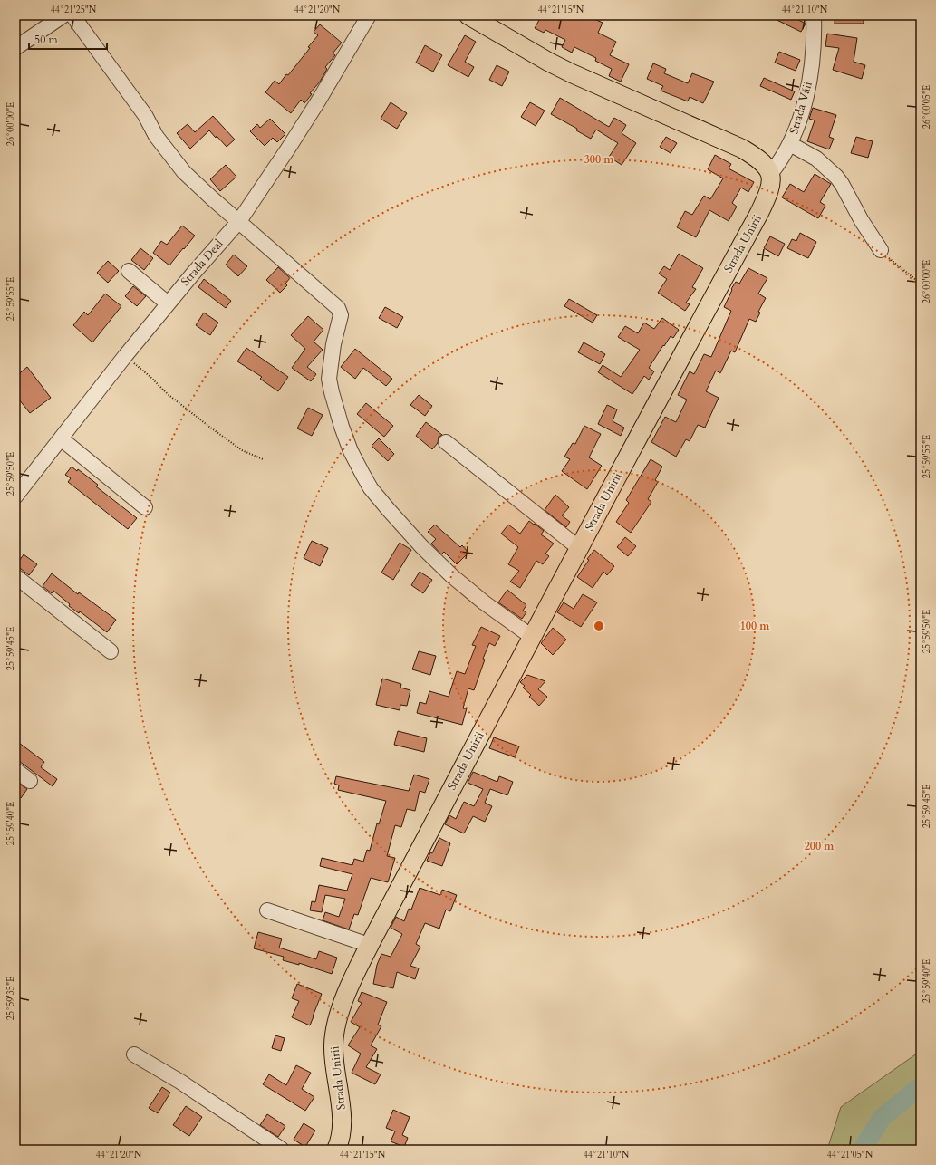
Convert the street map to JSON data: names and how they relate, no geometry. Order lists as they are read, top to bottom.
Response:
{
  "streets": {
    "main road": ["Strada Unirii"],
    "street": ["Strada Văii", "Strada Deal"]
  },
  "crossings": [
    ["Strada Văii", "Strada Unirii"]
  ],
  "scale_bar": "50 m",
  "coordinates": [
    "44°21'25\"N",
    "44°21'20\"N",
    "44°21'15\"N",
    "44°21'10\"N",
    "26°00'05\"E",
    "26°00'00\"E",
    "25°59'55\"E",
    "25°59'50\"E",
    "25°59'45\"E",
    "25°59'40\"E",
    "25°59'35\"E",
    "44°21'05\"N"
  ],
  "rings": ["300 m", "100 m", "200 m"]
}
